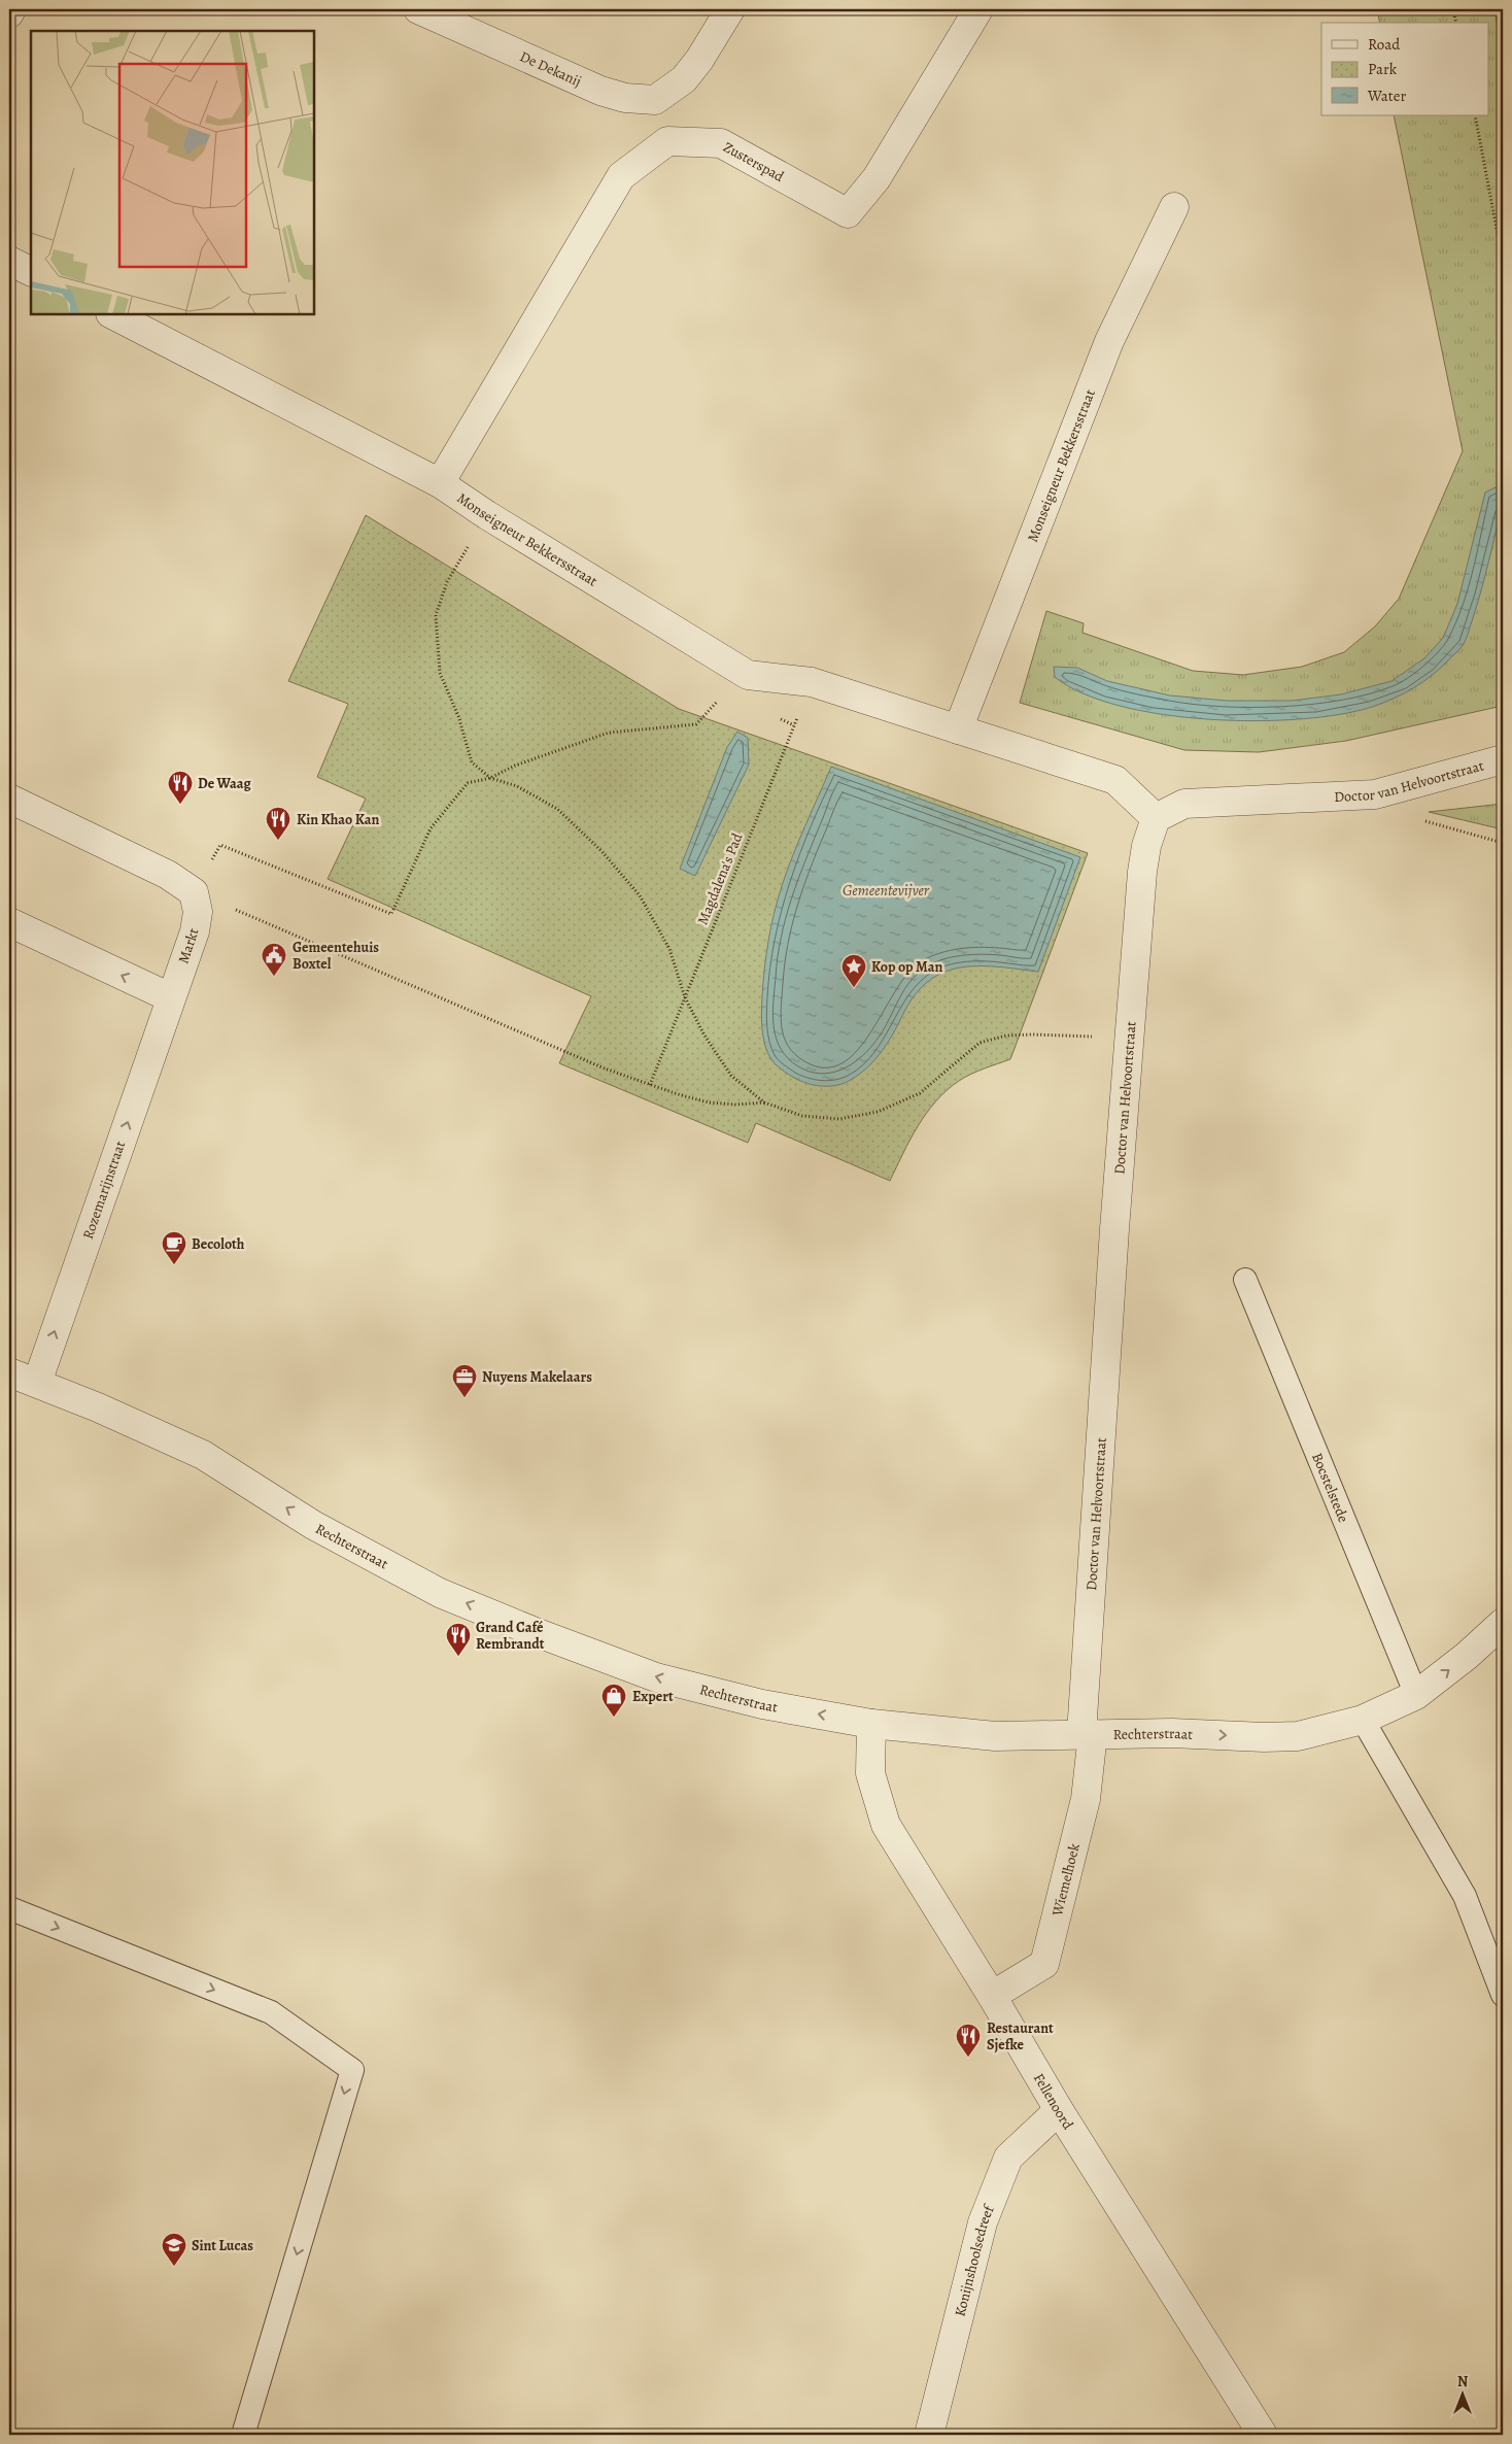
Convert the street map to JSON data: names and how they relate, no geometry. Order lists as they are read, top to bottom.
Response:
{
  "streets": {
    "street": [
      "De Dekanij",
      "Zusterspad",
      "Monseigneur Bekkersstraat",
      "Doctor van Helvoortstraat",
      "Markt",
      "Rozemarijnstraat",
      "Rechterstraat",
      "Wiemelhoek",
      "Fellenoord",
      "Konijnshoolsedreef"
    ],
    "lane": ["Bocstelstede"],
    "path": ["Magdalena's Pad"]
  },
  "crossings": [
    ["Zusterspad", "Monseigneur Bekkersstraat"],
    ["Monseigneur Bekkersstraat", "Doctor van Helvoortstraat"],
    ["Monseigneur Bekkersstraat", "Magdalena's Pad"],
    ["Doctor van Helvoortstraat", "Rechterstraat"],
    ["Doctor van Helvoortstraat", "Wiemelhoek"],
    ["Markt", "Rozemarijnstraat"],
    ["Rozemarijnstraat", "Rechterstraat"],
    ["Bocstelstede", "Rechterstraat"],
    ["Rechterstraat", "Wiemelhoek"],
    ["Rechterstraat", "Fellenoord"],
    ["Wiemelhoek", "Fellenoord"],
    ["Fellenoord", "Konijnshoolsedreef"]
  ],
  "one_way": ["Rozemarijnstraat"],
  "water": ["Gemeentevijver"],
  "places": {
    "restaurant": [
      "De Waag",
      "Kin Khao Kan",
      "Grand Café Rembrandt",
      "Restaurant Sjefke"
    ],
    "public building": ["Gemeentehuis Boxtel"],
    "place": ["Kop op Man"],
    "cafe": ["Becoloth"],
    "office": ["Nuyens Makelaars"],
    "shop": ["Expert"],
    "school or university": ["Sint Lucas"]
  },
  "legend": ["Road", "Park", "Water"],
  "north": "top"
}
